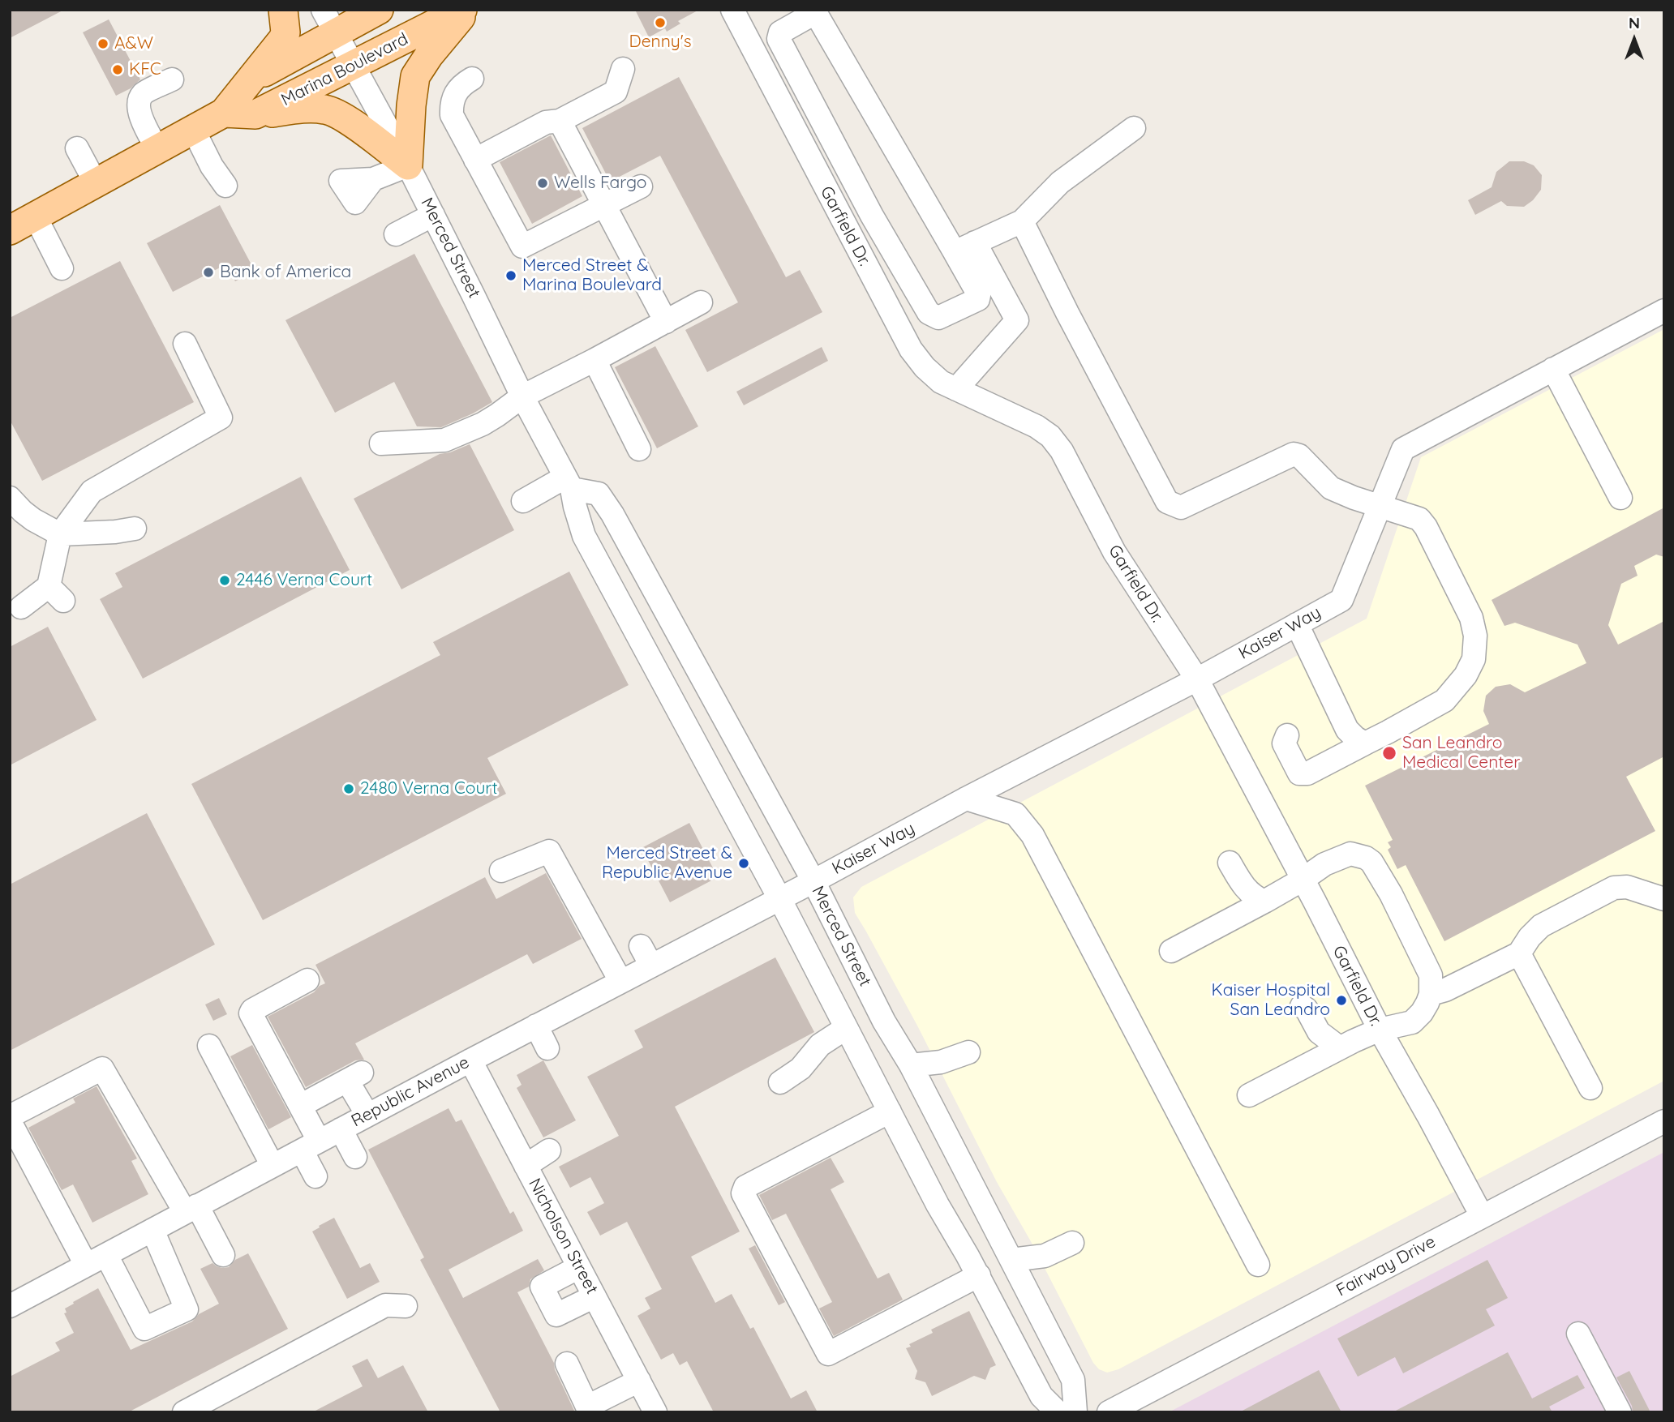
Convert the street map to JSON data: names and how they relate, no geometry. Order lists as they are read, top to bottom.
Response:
{
  "streets": {
    "main road": ["Marina Boulevard"],
    "street": [
      "Garfield Dr.",
      "Merced Street",
      "Kaiser Way",
      "Republic Avenue",
      "Nicholson Street",
      "Fairway Drive"
    ]
  },
  "crossings": [
    ["Marina Boulevard", "Merced Street"],
    ["Garfield Dr.", "Kaiser Way"],
    ["Garfield Dr.", "Fairway Drive"],
    ["Merced Street", "Kaiser Way"],
    ["Merced Street", "Republic Avenue"],
    ["Kaiser Way", "Republic Avenue"],
    ["Republic Avenue", "Nicholson Street"]
  ],
  "places": [
    "Denny's",
    "A&W",
    "KFC",
    "Wells Fargo",
    "Bank of America",
    "Merced Street & Marina Boulevard",
    "2446 Verna Court",
    "San Leandro Medical Center",
    "2480 Verna Court",
    "Merced Street & Republic Avenue",
    "Kaiser Hospital San Leandro"
  ],
  "north": "top"
}
